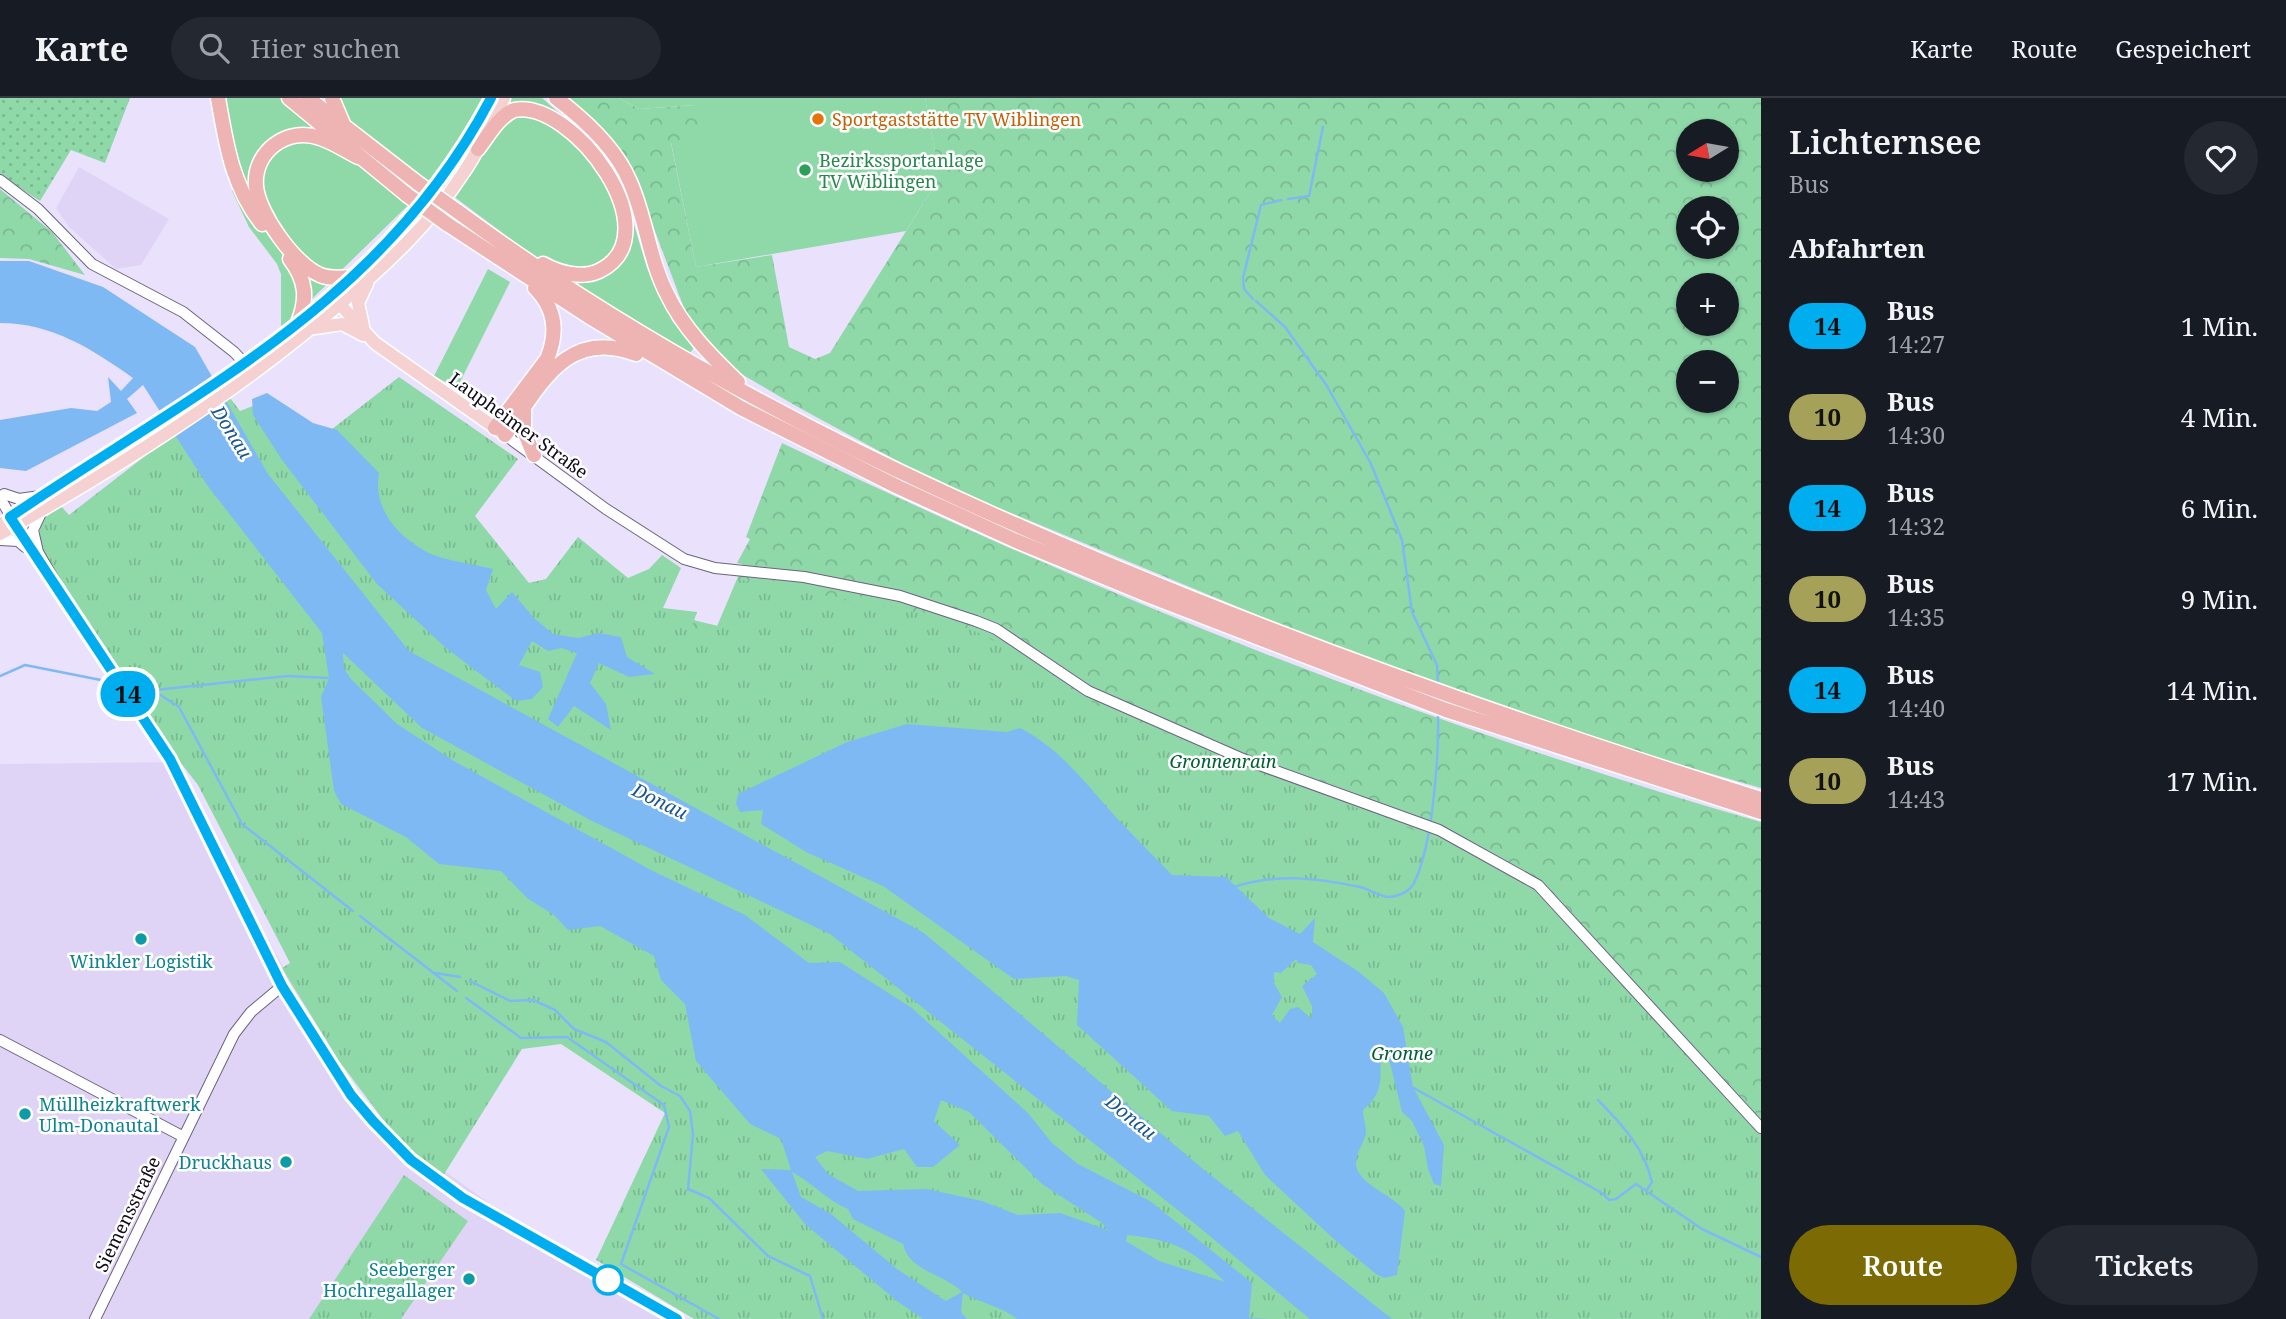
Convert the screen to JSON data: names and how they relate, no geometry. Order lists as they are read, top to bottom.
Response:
{
  "streets": {
    "main road": ["Laupheimer Straße"],
    "street": ["Siemensstraße"]
  },
  "water": ["Donau"],
  "parks": ["Gronnenrain", "Gronne"],
  "places": [
    "Sportgaststätte TV Wiblingen",
    "Bezirkssportanlage TV Wiblingen",
    "Winkler Logistik",
    "Müllheizkraftwerk Ulm-Donautal",
    "Druckhaus",
    "Seeberger Hochregallager"
  ],
  "lines": ["bus line 14"],
  "north": "left",
  "page": {
    "header": "Karte",
    "search": "Hier suchen",
    "nav": ["Karte", "Route", "Gespeichert"],
    "on_map": "14",
    "heading": [
      ["Lichternsee", "Bus"],
      "Abfahrten"
    ],
    "map_buttons": ["+", "−"],
    "list": [
      {
        "mark": "14",
        "name": "Bus",
        "note": "14:27",
        "value": "1 Min."
      },
      {
        "mark": "10",
        "name": "Bus",
        "note": "14:30",
        "value": "4 Min."
      },
      {
        "mark": "14",
        "name": "Bus",
        "note": "14:32",
        "value": "6 Min."
      },
      {
        "mark": "10",
        "name": "Bus",
        "note": "14:35",
        "value": "9 Min."
      },
      {
        "mark": "14",
        "name": "Bus",
        "note": "14:40",
        "value": "14 Min."
      },
      {
        "mark": "10",
        "name": "Bus",
        "note": "14:43",
        "value": "17 Min."
      }
    ],
    "buttons": ["Route", "Tickets"]
  }
}
